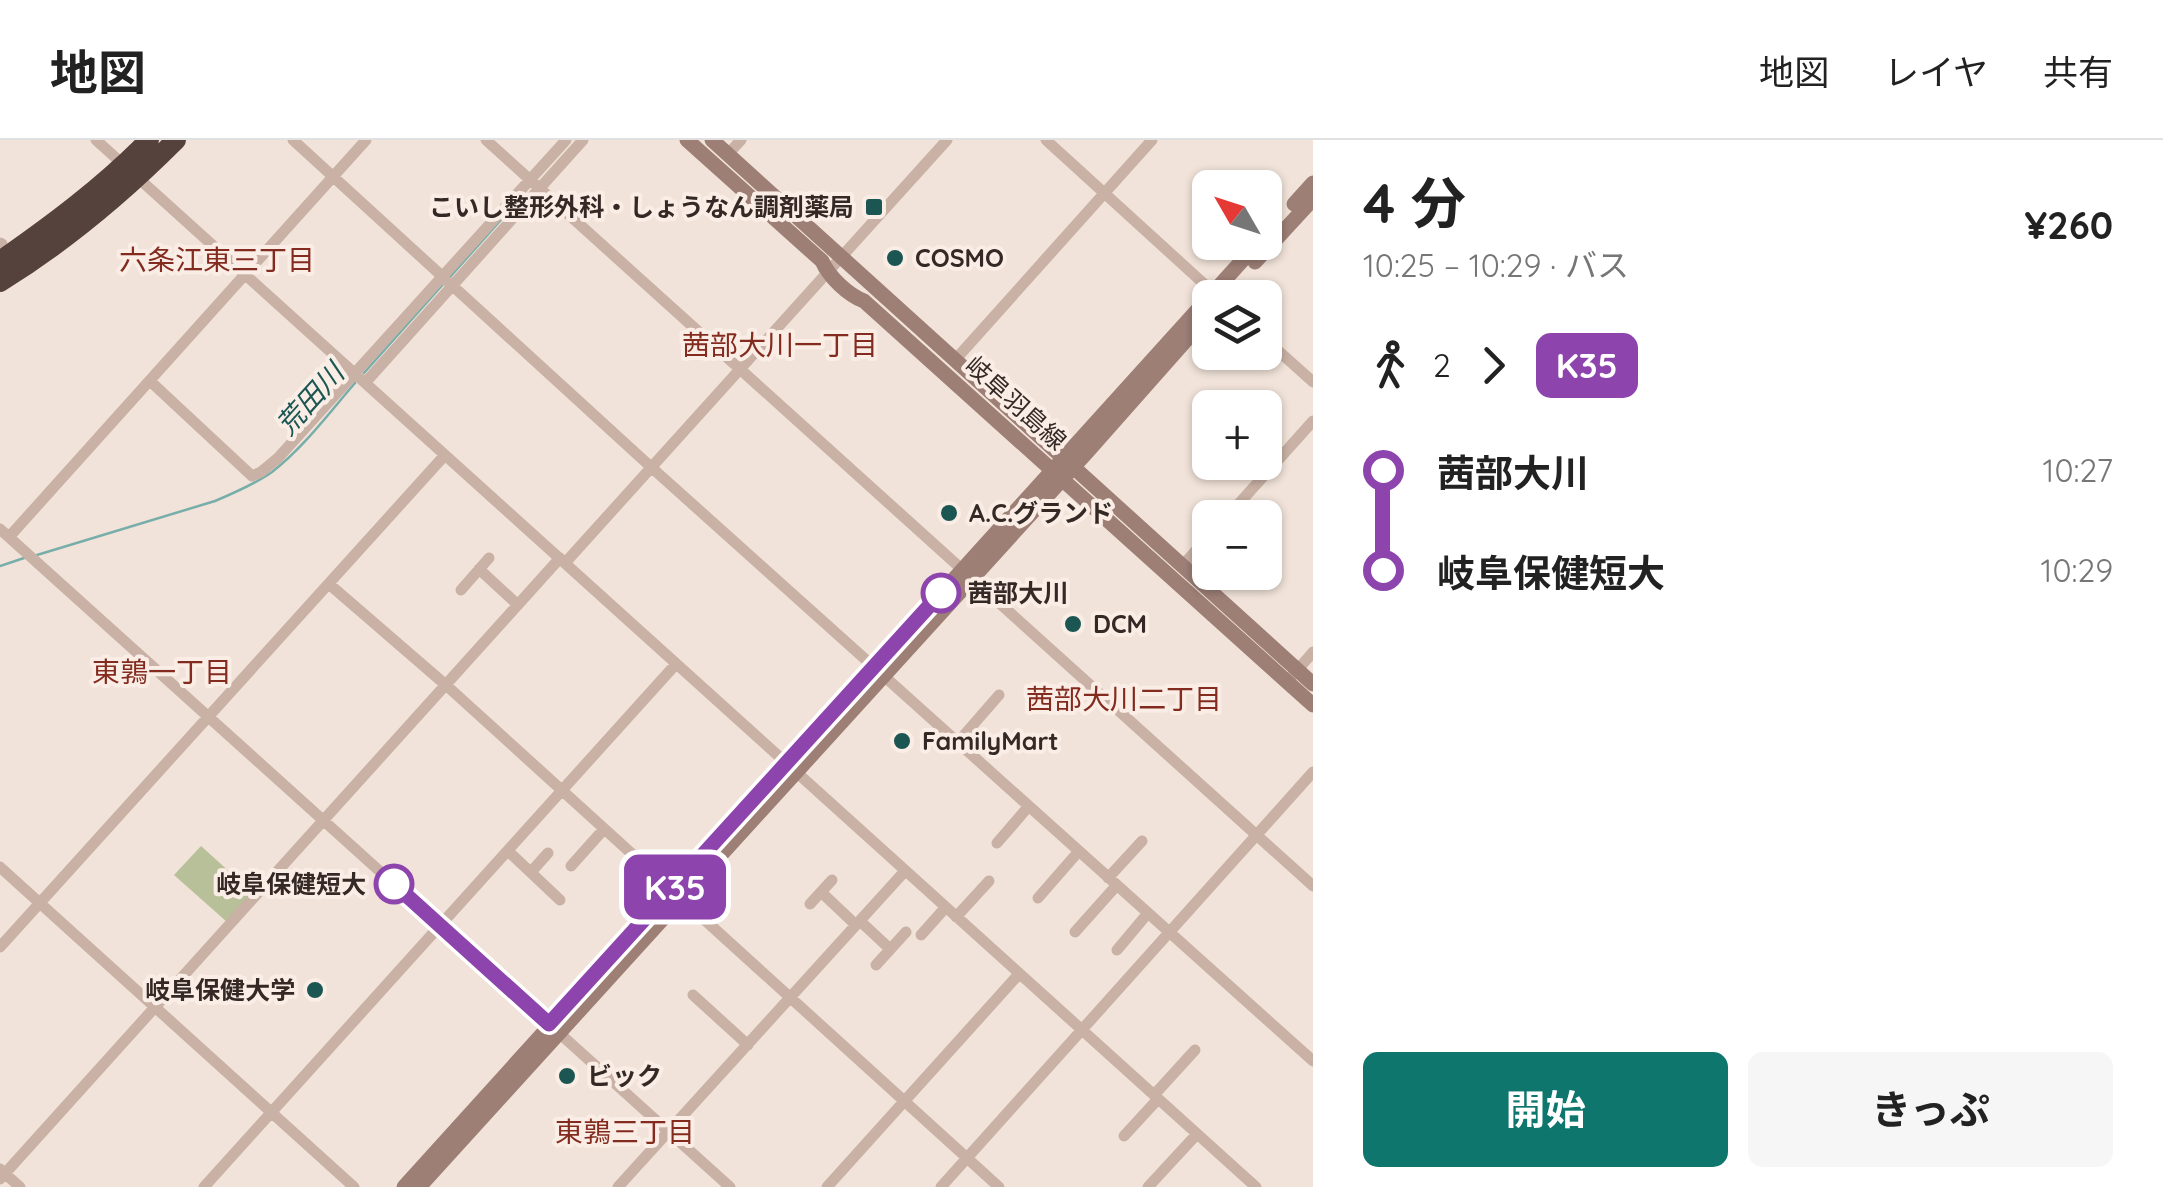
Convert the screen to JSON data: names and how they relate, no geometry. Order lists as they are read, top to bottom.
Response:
{
  "streets": {
    "street": ["岐阜羽島線"]
  },
  "districts": [
    "六条江東三丁目",
    "茜部大川一丁目",
    "東鶉一丁目",
    "茜部大川二丁目",
    "東鶉三丁目"
  ],
  "water": ["荒田川"],
  "places": {
    "transit": ["こいし整形外科・しょうなん調剤薬局"],
    "other": [
      "COSMO",
      "A.C.グランド",
      "茜部大川",
      "DCM",
      "FamilyMart",
      "岐阜保健短大",
      "岐阜保健大学",
      "ビック"
    ]
  },
  "lines": ["bus line K35"],
  "north": "top left",
  "page": {
    "header": "地図",
    "nav": ["地図", "レイヤ", "共有"],
    "on_map": "K35",
    "heading": ["4 分", "10:25 – 10:29 · バス", "¥260"],
    "map_buttons": ["+", "−"],
    "legs": ["2", "K35"],
    "list": [
      {
        "name": "茜部大川",
        "value": "10:27"
      },
      {
        "name": "岐阜保健短大",
        "value": "10:29"
      }
    ],
    "buttons": ["開始", "きっぷ"]
  }
}
